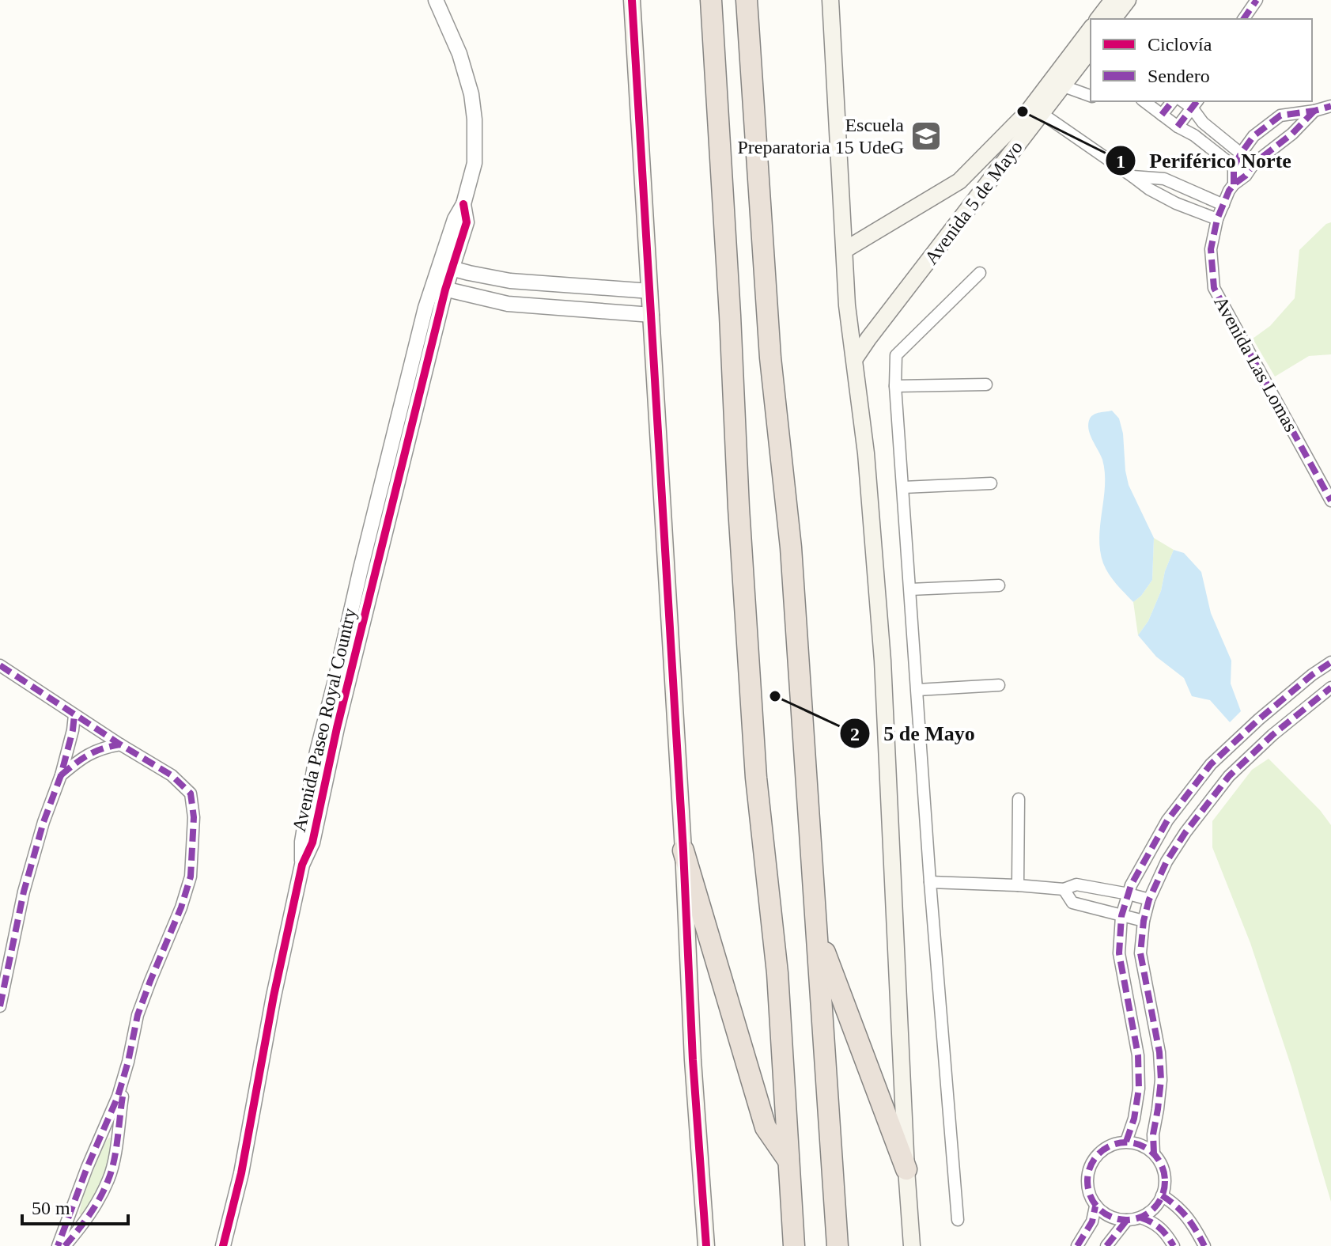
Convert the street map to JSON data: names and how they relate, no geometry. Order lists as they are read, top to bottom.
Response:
{
  "streets": {
    "main road": ["Avenida 5 de Mayo"],
    "street": ["Avenida Las Lomas", "Avenida Paseo Royal Country"]
  },
  "places": {
    "other": ["Periférico Norte", "5 de Mayo"],
    "school or university": ["Escuela Preparatoria 15 UdeG"]
  },
  "legend": ["Ciclovía", "Sendero"],
  "scale_bar": "50 m"
}
